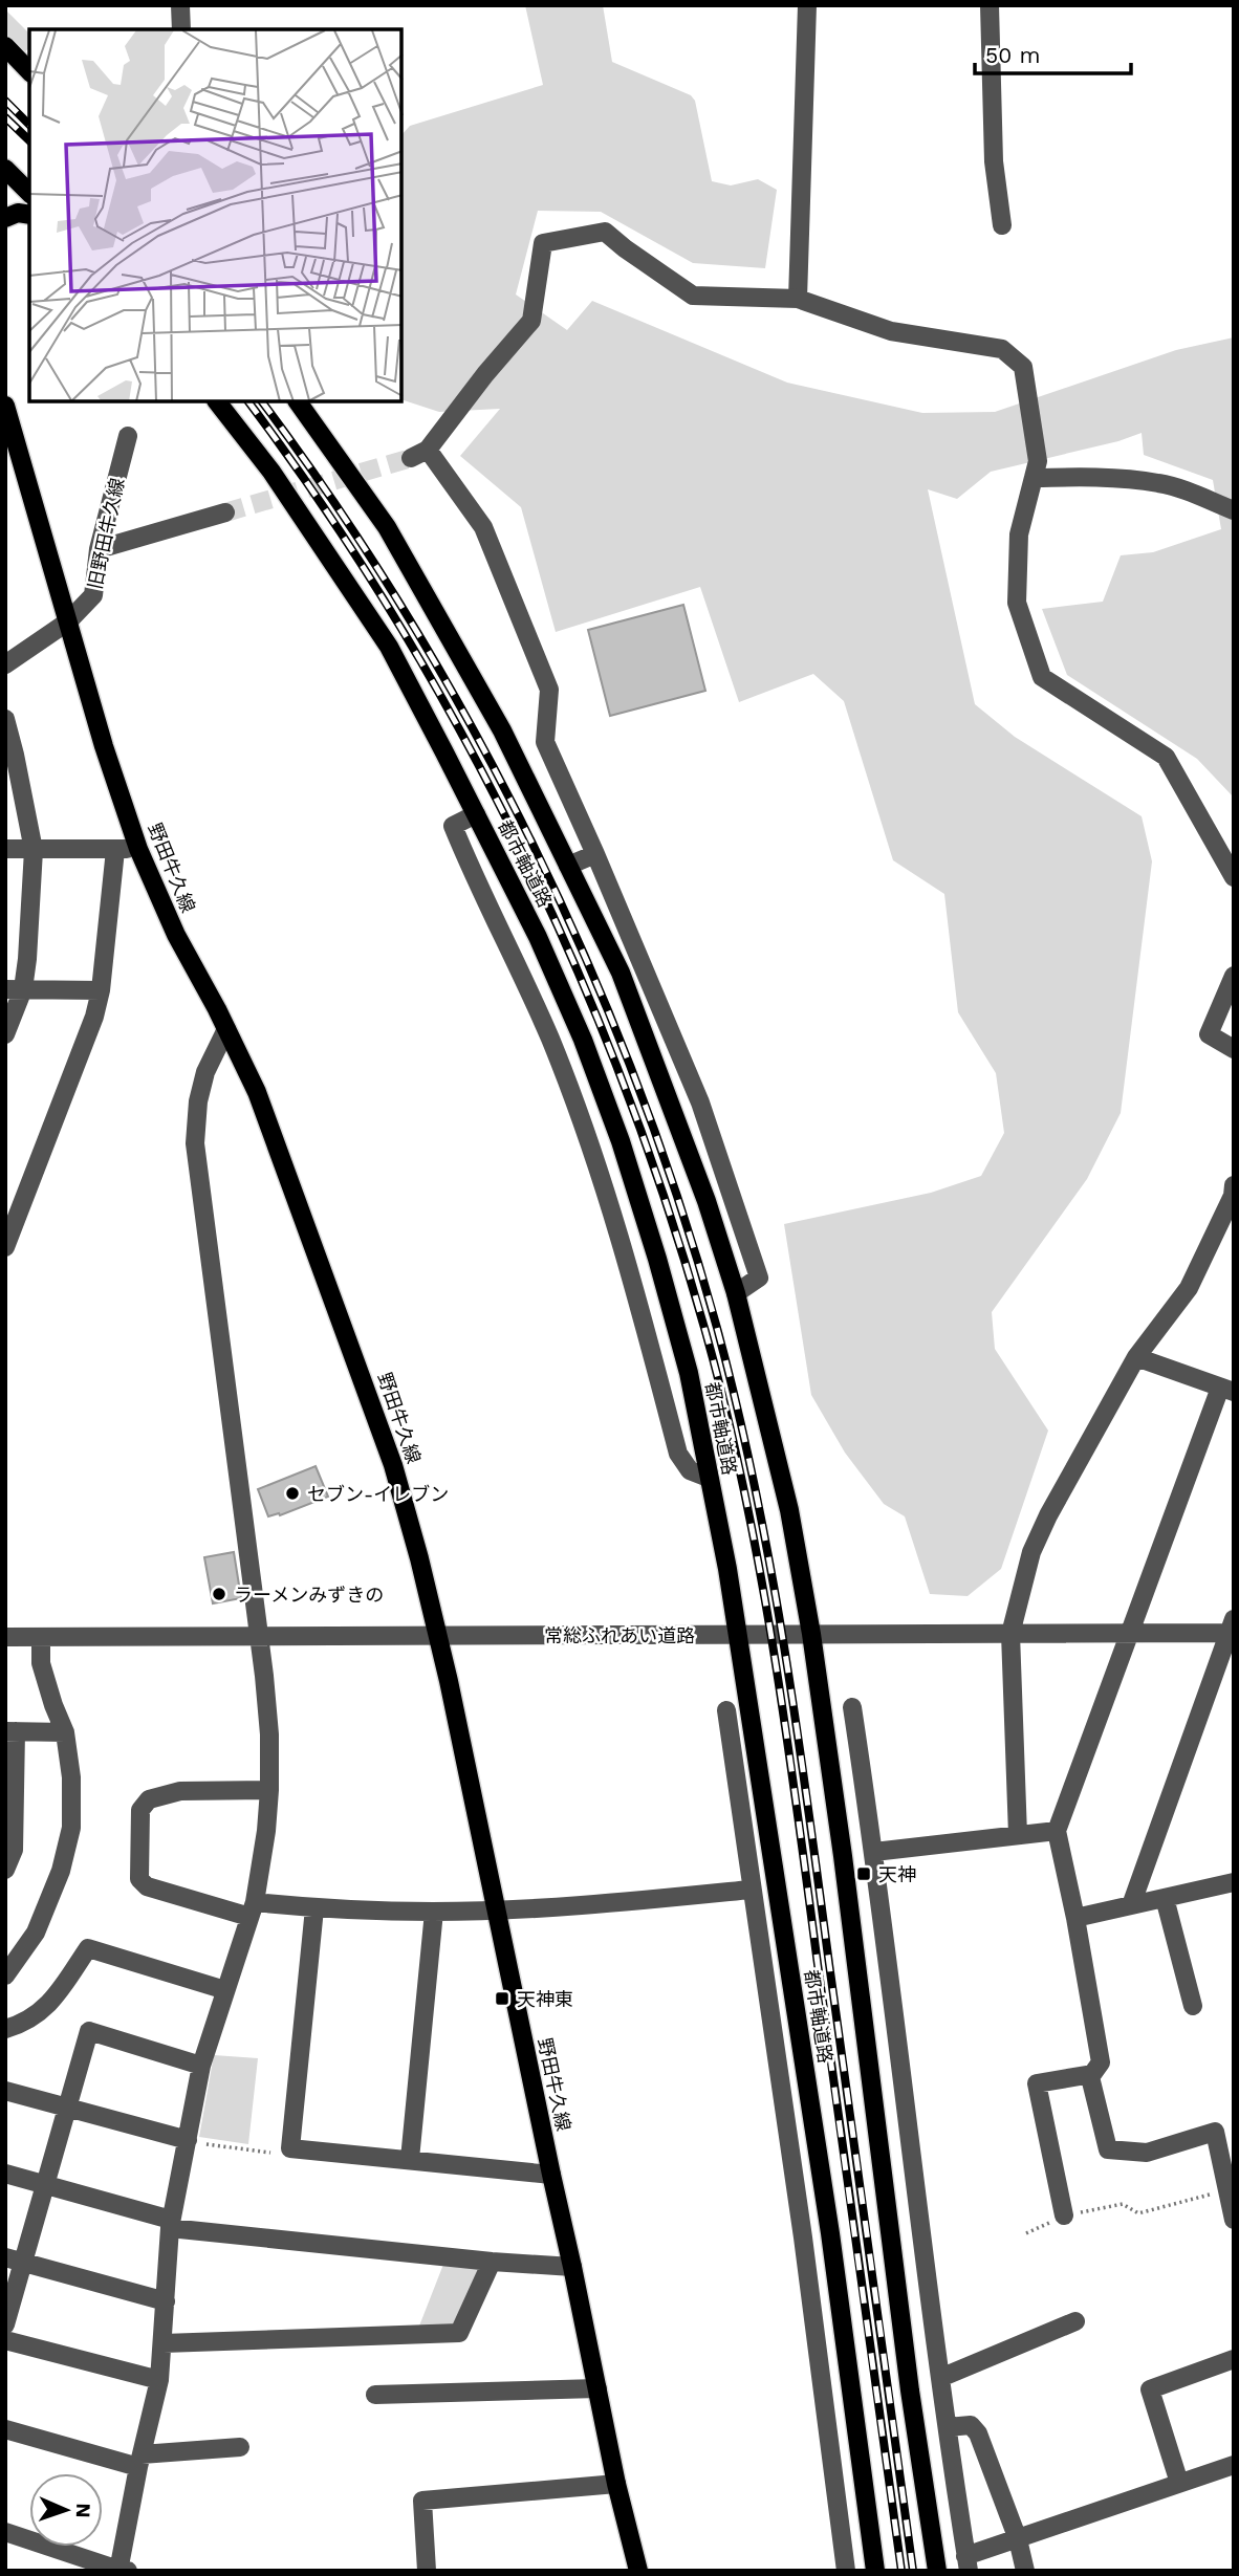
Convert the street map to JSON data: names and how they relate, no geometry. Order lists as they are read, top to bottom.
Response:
{
  "streets": {
    "main road": ["都市軸道路", "野田牛久線"],
    "street": ["旧野田牛久線", "常総ふれあい道路"]
  },
  "crossings": [
    ["旧野田牛久線", "野田牛久線"],
    ["都市軸道路", "常総ふれあい道路"],
    ["野田牛久線", "常総ふれあい道路"]
  ],
  "places": {
    "other": ["セブン-イレブン", "ラーメンみずきの"],
    "transit": ["天神", "天神東"]
  },
  "scale_bar": "50 m",
  "north": "right"
}
